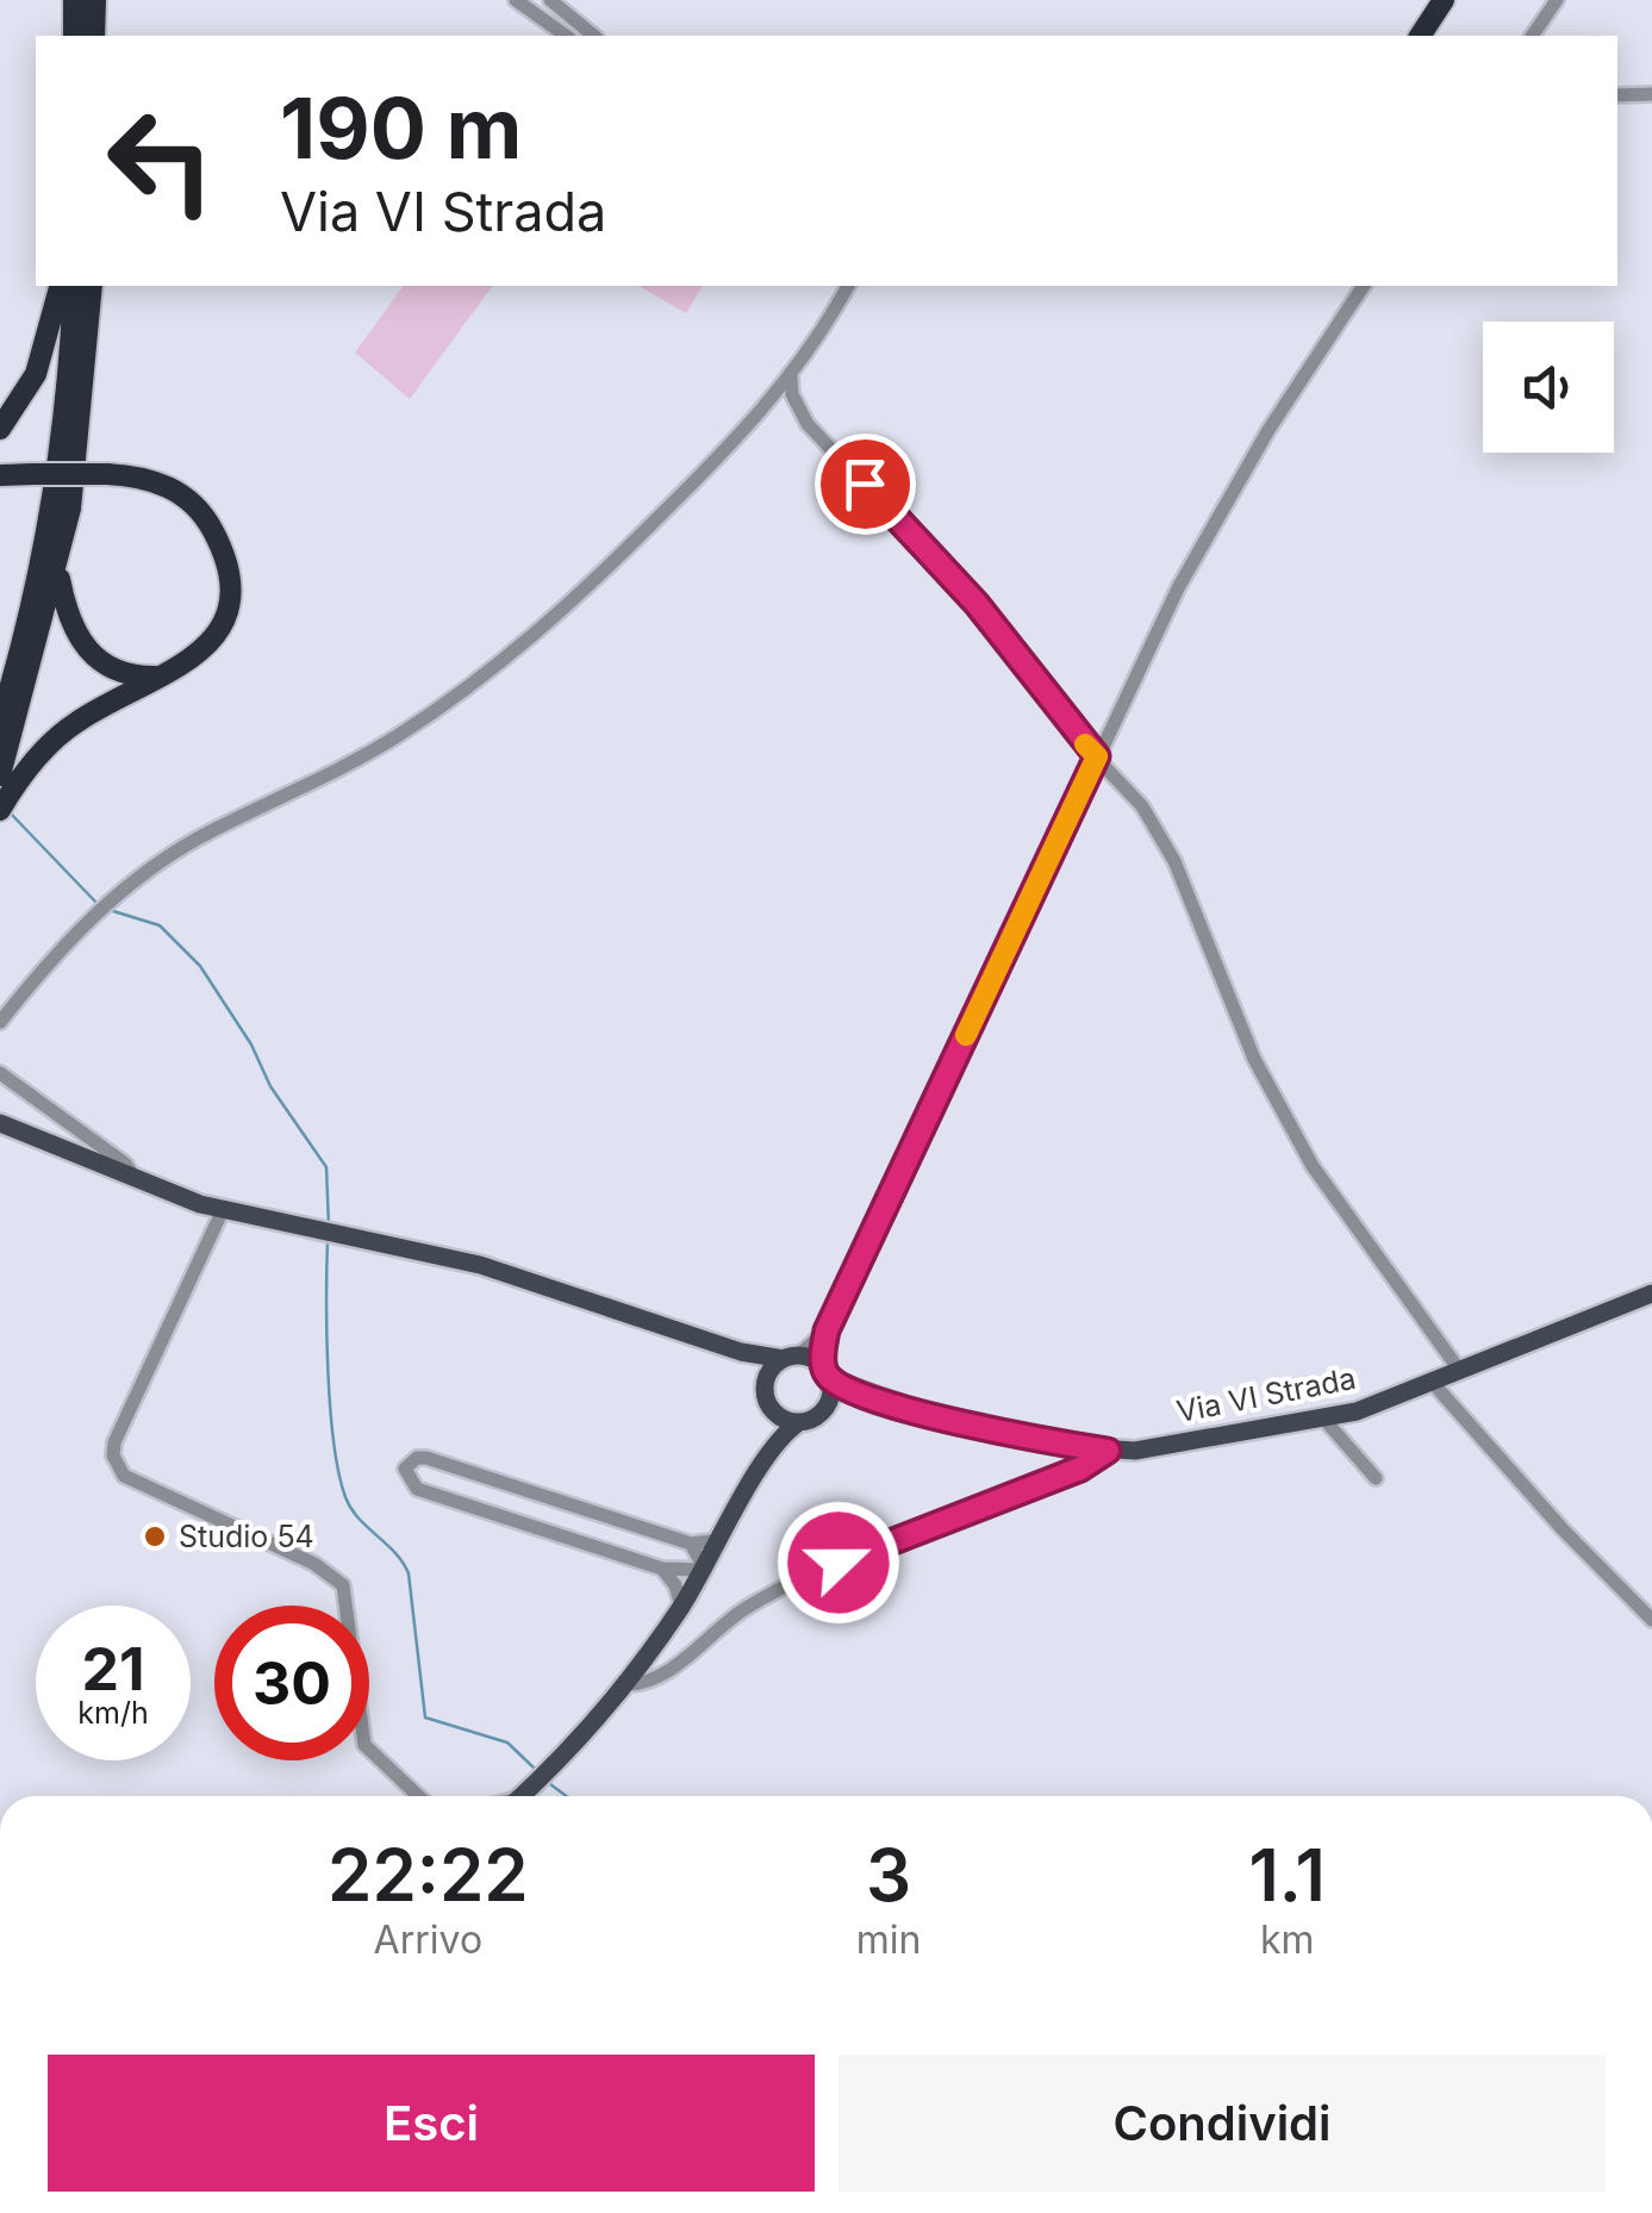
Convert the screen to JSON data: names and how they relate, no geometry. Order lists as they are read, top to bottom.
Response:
{
  "streets": {
    "main road": ["Via VI Strada"]
  },
  "places": ["Studio 54"],
  "page": {
    "turn": ["190 m", "Via VI Strada"],
    "speed": "21 km/h",
    "limit": "30",
    "eta": [
      "22:22",
      "Arrivo",
      "3",
      "min",
      "1.1",
      "km"
    ],
    "buttons": ["Esci", "Condividi"]
  }
}
